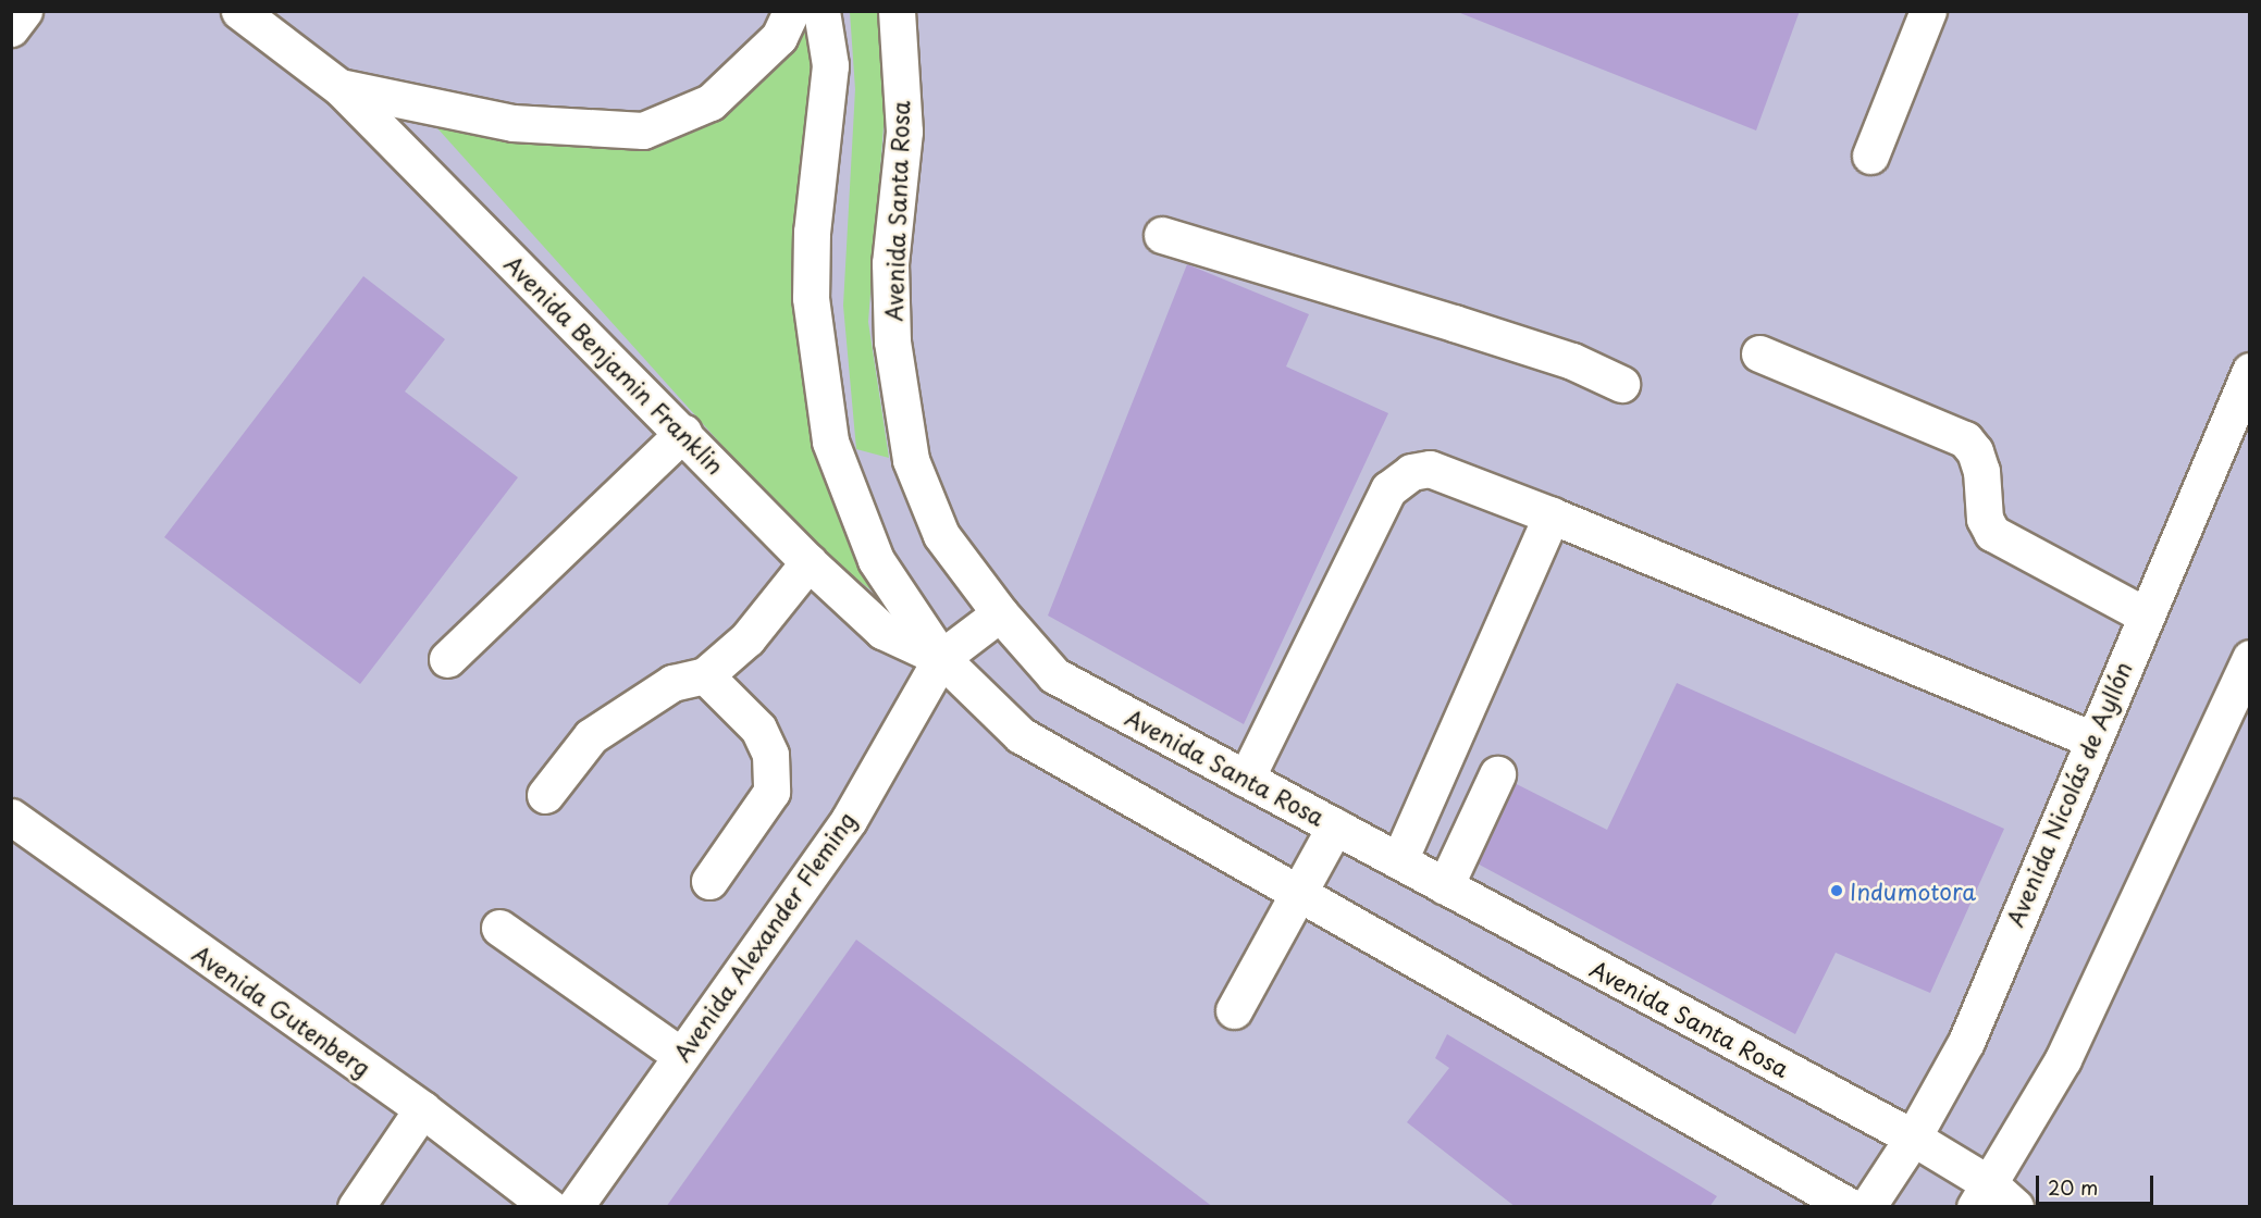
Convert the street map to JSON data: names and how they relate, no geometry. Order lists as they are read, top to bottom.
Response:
{
  "streets": {
    "main road": [
      "Avenida Santa Rosa",
      "Avenida Benjamin Franklin",
      "Avenida Nicolás de Ayllón",
      "Avenida Alexander Fleming",
      "Avenida Gutenberg"
    ]
  },
  "crossings": [
    ["Avenida Santa Rosa", "Avenida Nicolás de Ayllón"],
    ["Avenida Benjamin Franklin", "Avenida Alexander Fleming"]
  ],
  "places": ["Indumotora"],
  "scale_bar": "20 m"
}
